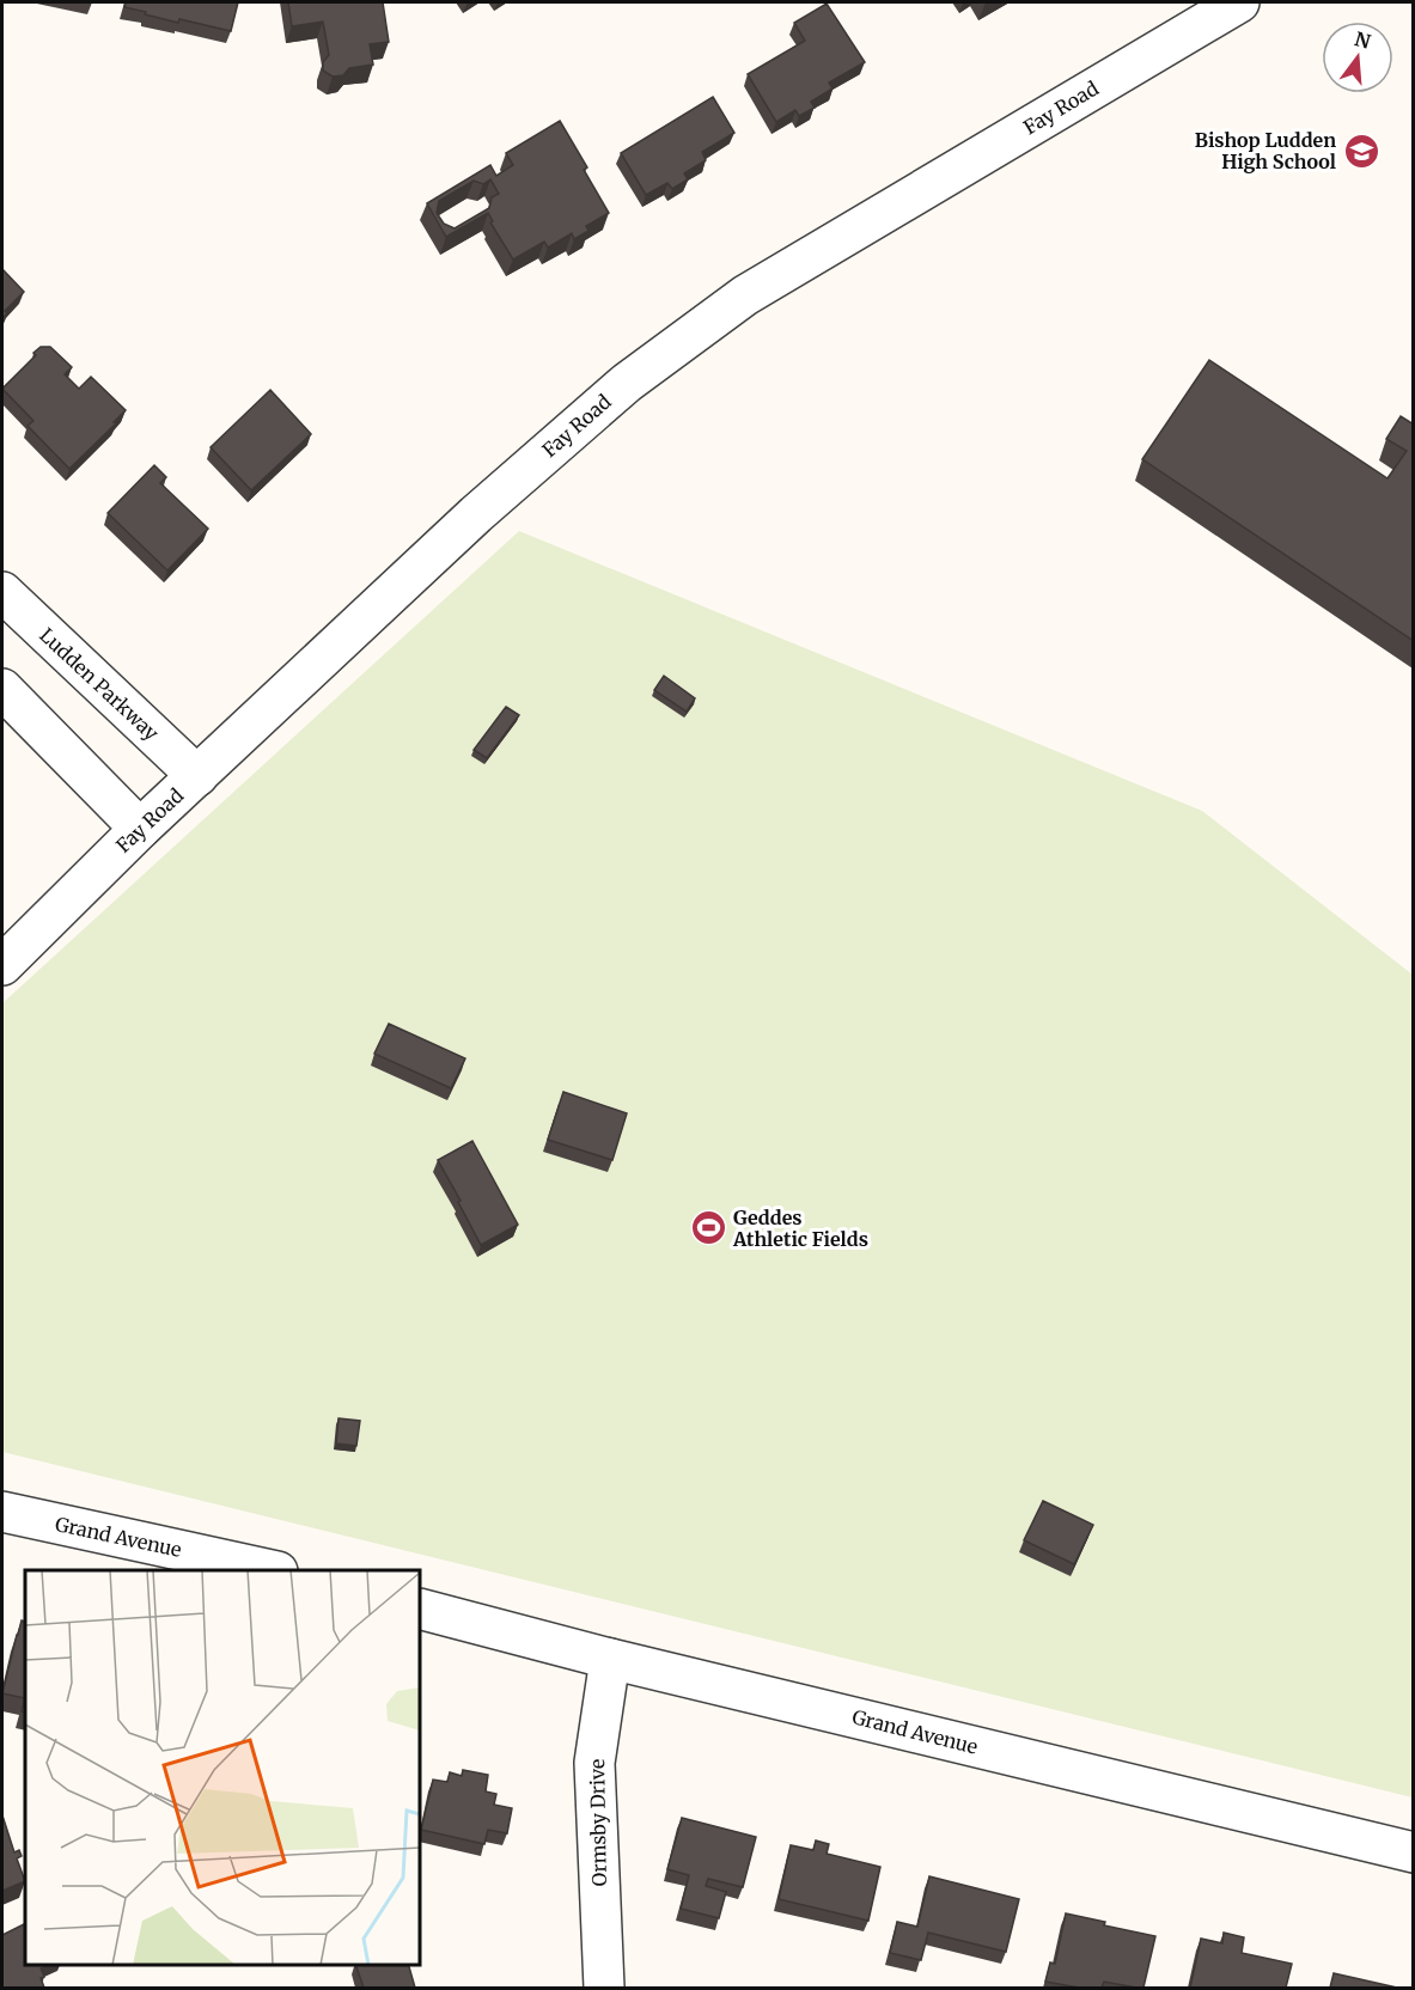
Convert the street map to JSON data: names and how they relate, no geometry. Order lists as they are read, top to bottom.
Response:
{
  "streets": {
    "street": [
      "Fay Road",
      "Ludden Parkway",
      "Grand Avenue",
      "Ormsby Drive"
    ]
  },
  "crossings": [
    ["Fay Road", "Ludden Parkway"],
    ["Grand Avenue", "Ormsby Drive"]
  ],
  "places": {
    "school or university": ["Bishop Ludden High School"],
    "sports": ["Geddes Athletic Fields"]
  },
  "north": "top"
}
